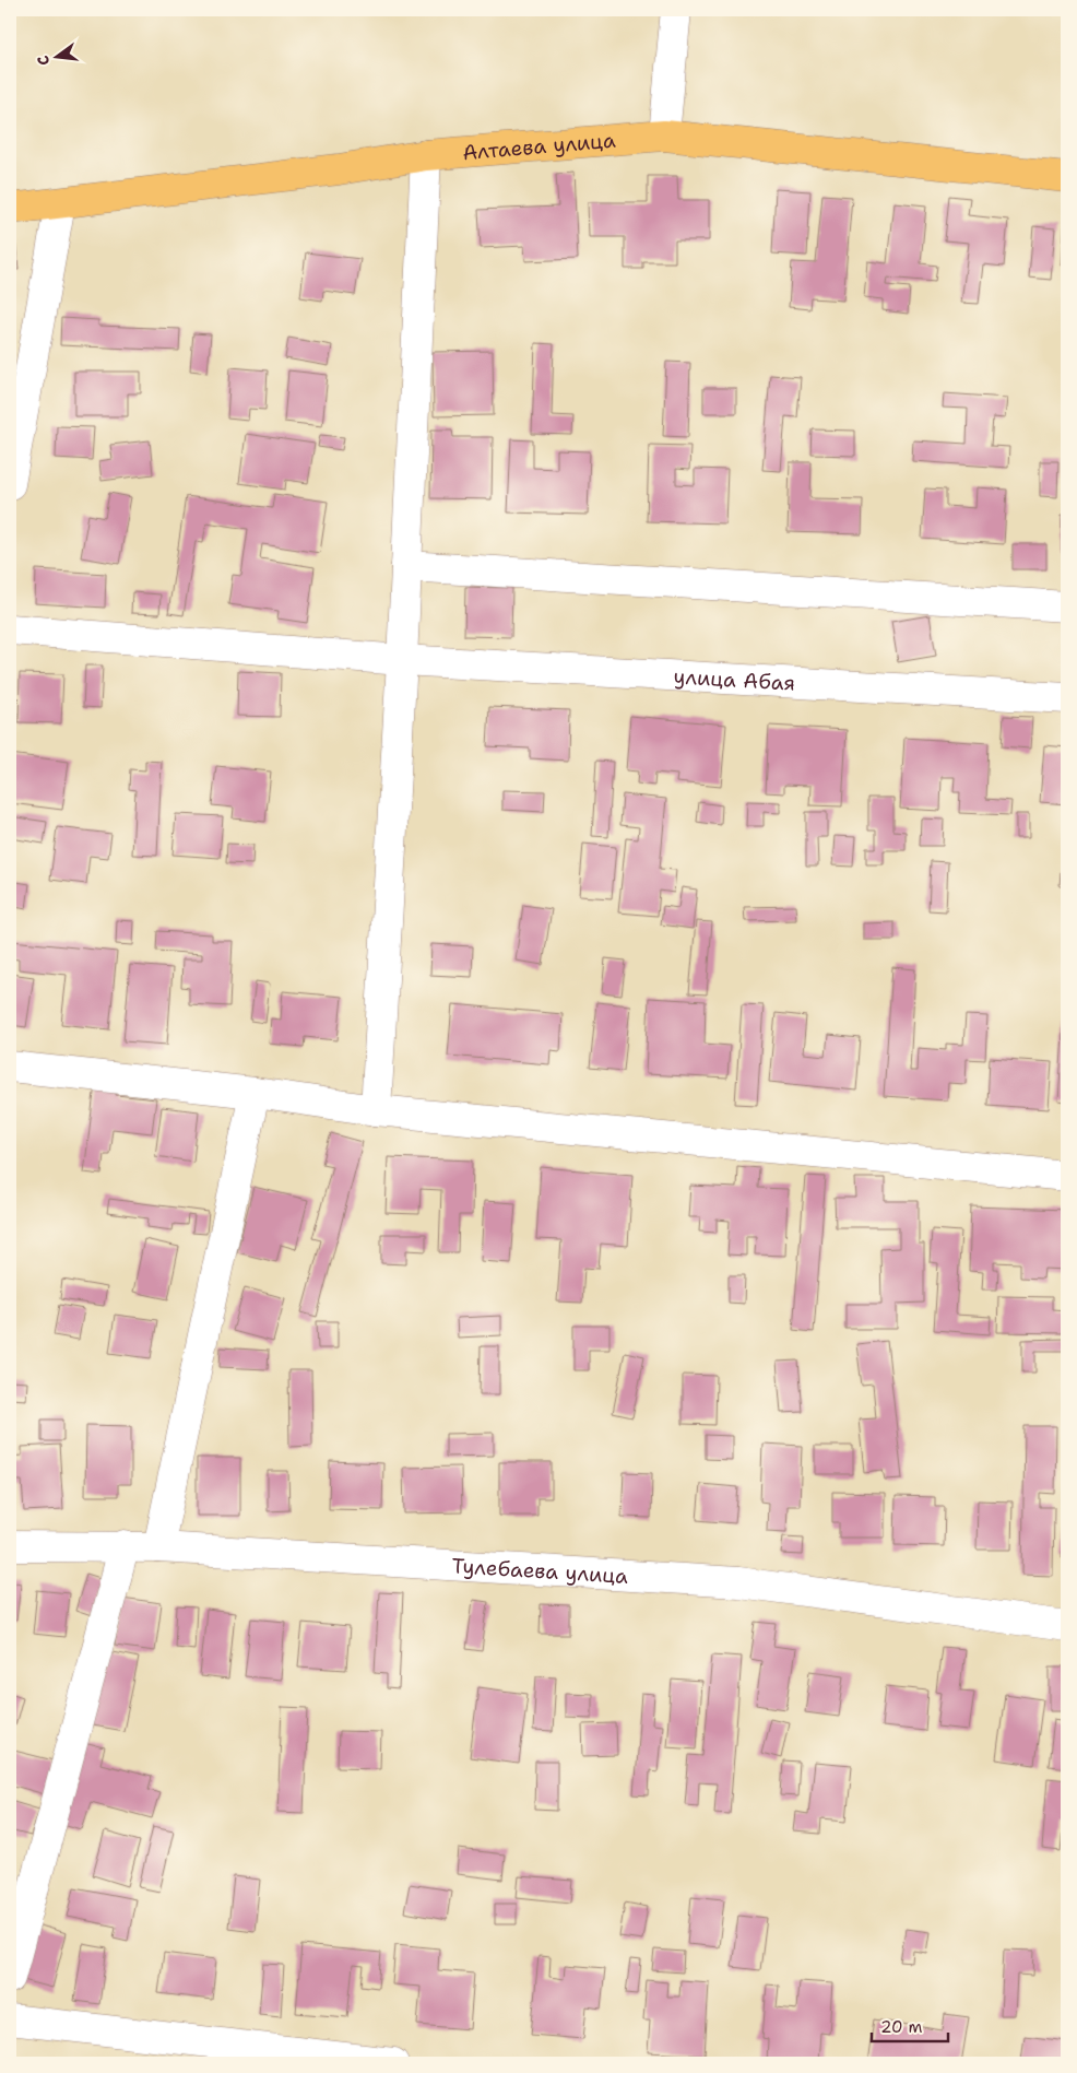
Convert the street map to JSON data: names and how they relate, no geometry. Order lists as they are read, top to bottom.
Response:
{
  "streets": {
    "main road": ["Алтаева улица"],
    "street": ["улица Абая", "Тулебаева улица"]
  },
  "scale_bar": "20 m",
  "north": "left"
}
